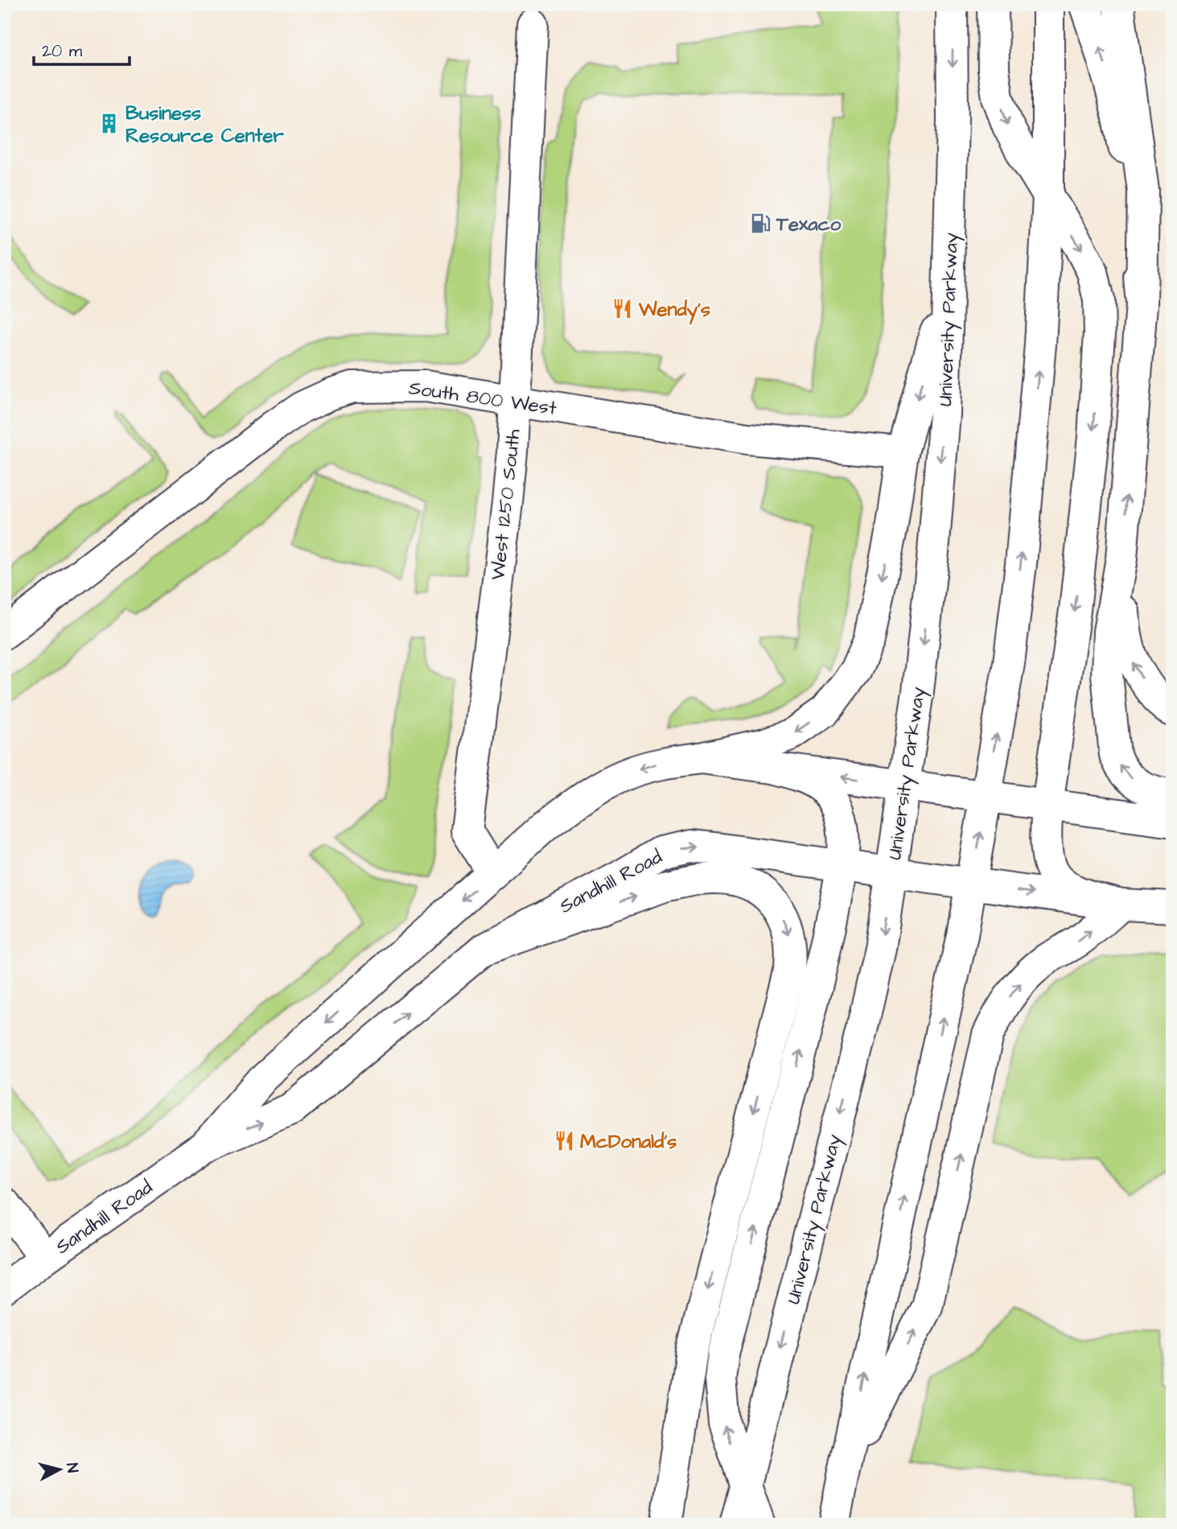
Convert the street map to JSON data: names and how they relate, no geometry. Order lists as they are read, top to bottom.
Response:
{
  "streets": {
    "main road": [
      "University Parkway",
      "South 800 West",
      "West 1250 South",
      "Sandhill Road"
    ]
  },
  "crossings": [
    ["University Parkway", "Sandhill Road"],
    ["South 800 West", "West 1250 South"],
    ["West 1250 South", "Sandhill Road"]
  ],
  "places": {
    "building": ["Business Resource Center"],
    "fuel station": ["Texaco"],
    "restaurant": ["Wendy's", "McDonald's"]
  },
  "scale_bar": "20 m",
  "north": "right"
}
